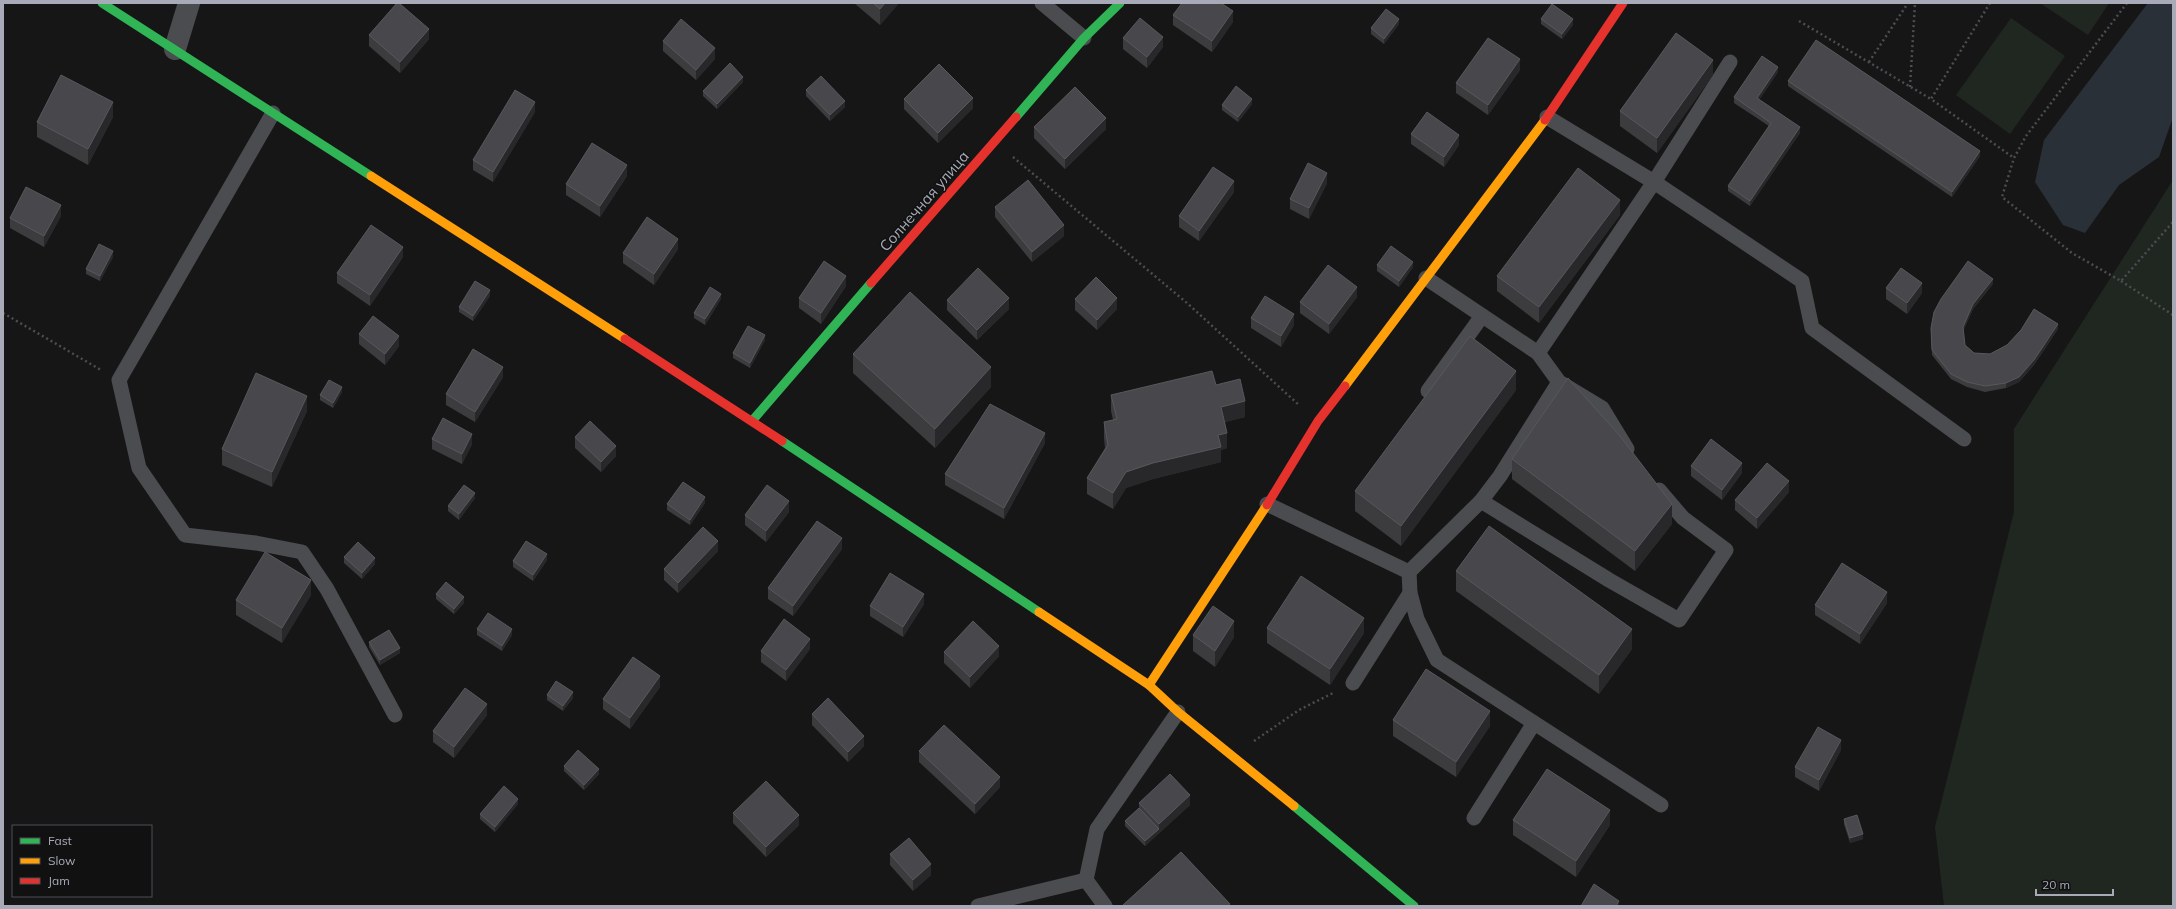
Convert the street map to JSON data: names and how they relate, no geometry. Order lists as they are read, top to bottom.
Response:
{
  "streets": {
    "street": ["Солнечная улица"]
  },
  "legend": ["Fast", "Slow", "Jam"],
  "scale_bar": "20 m"
}
